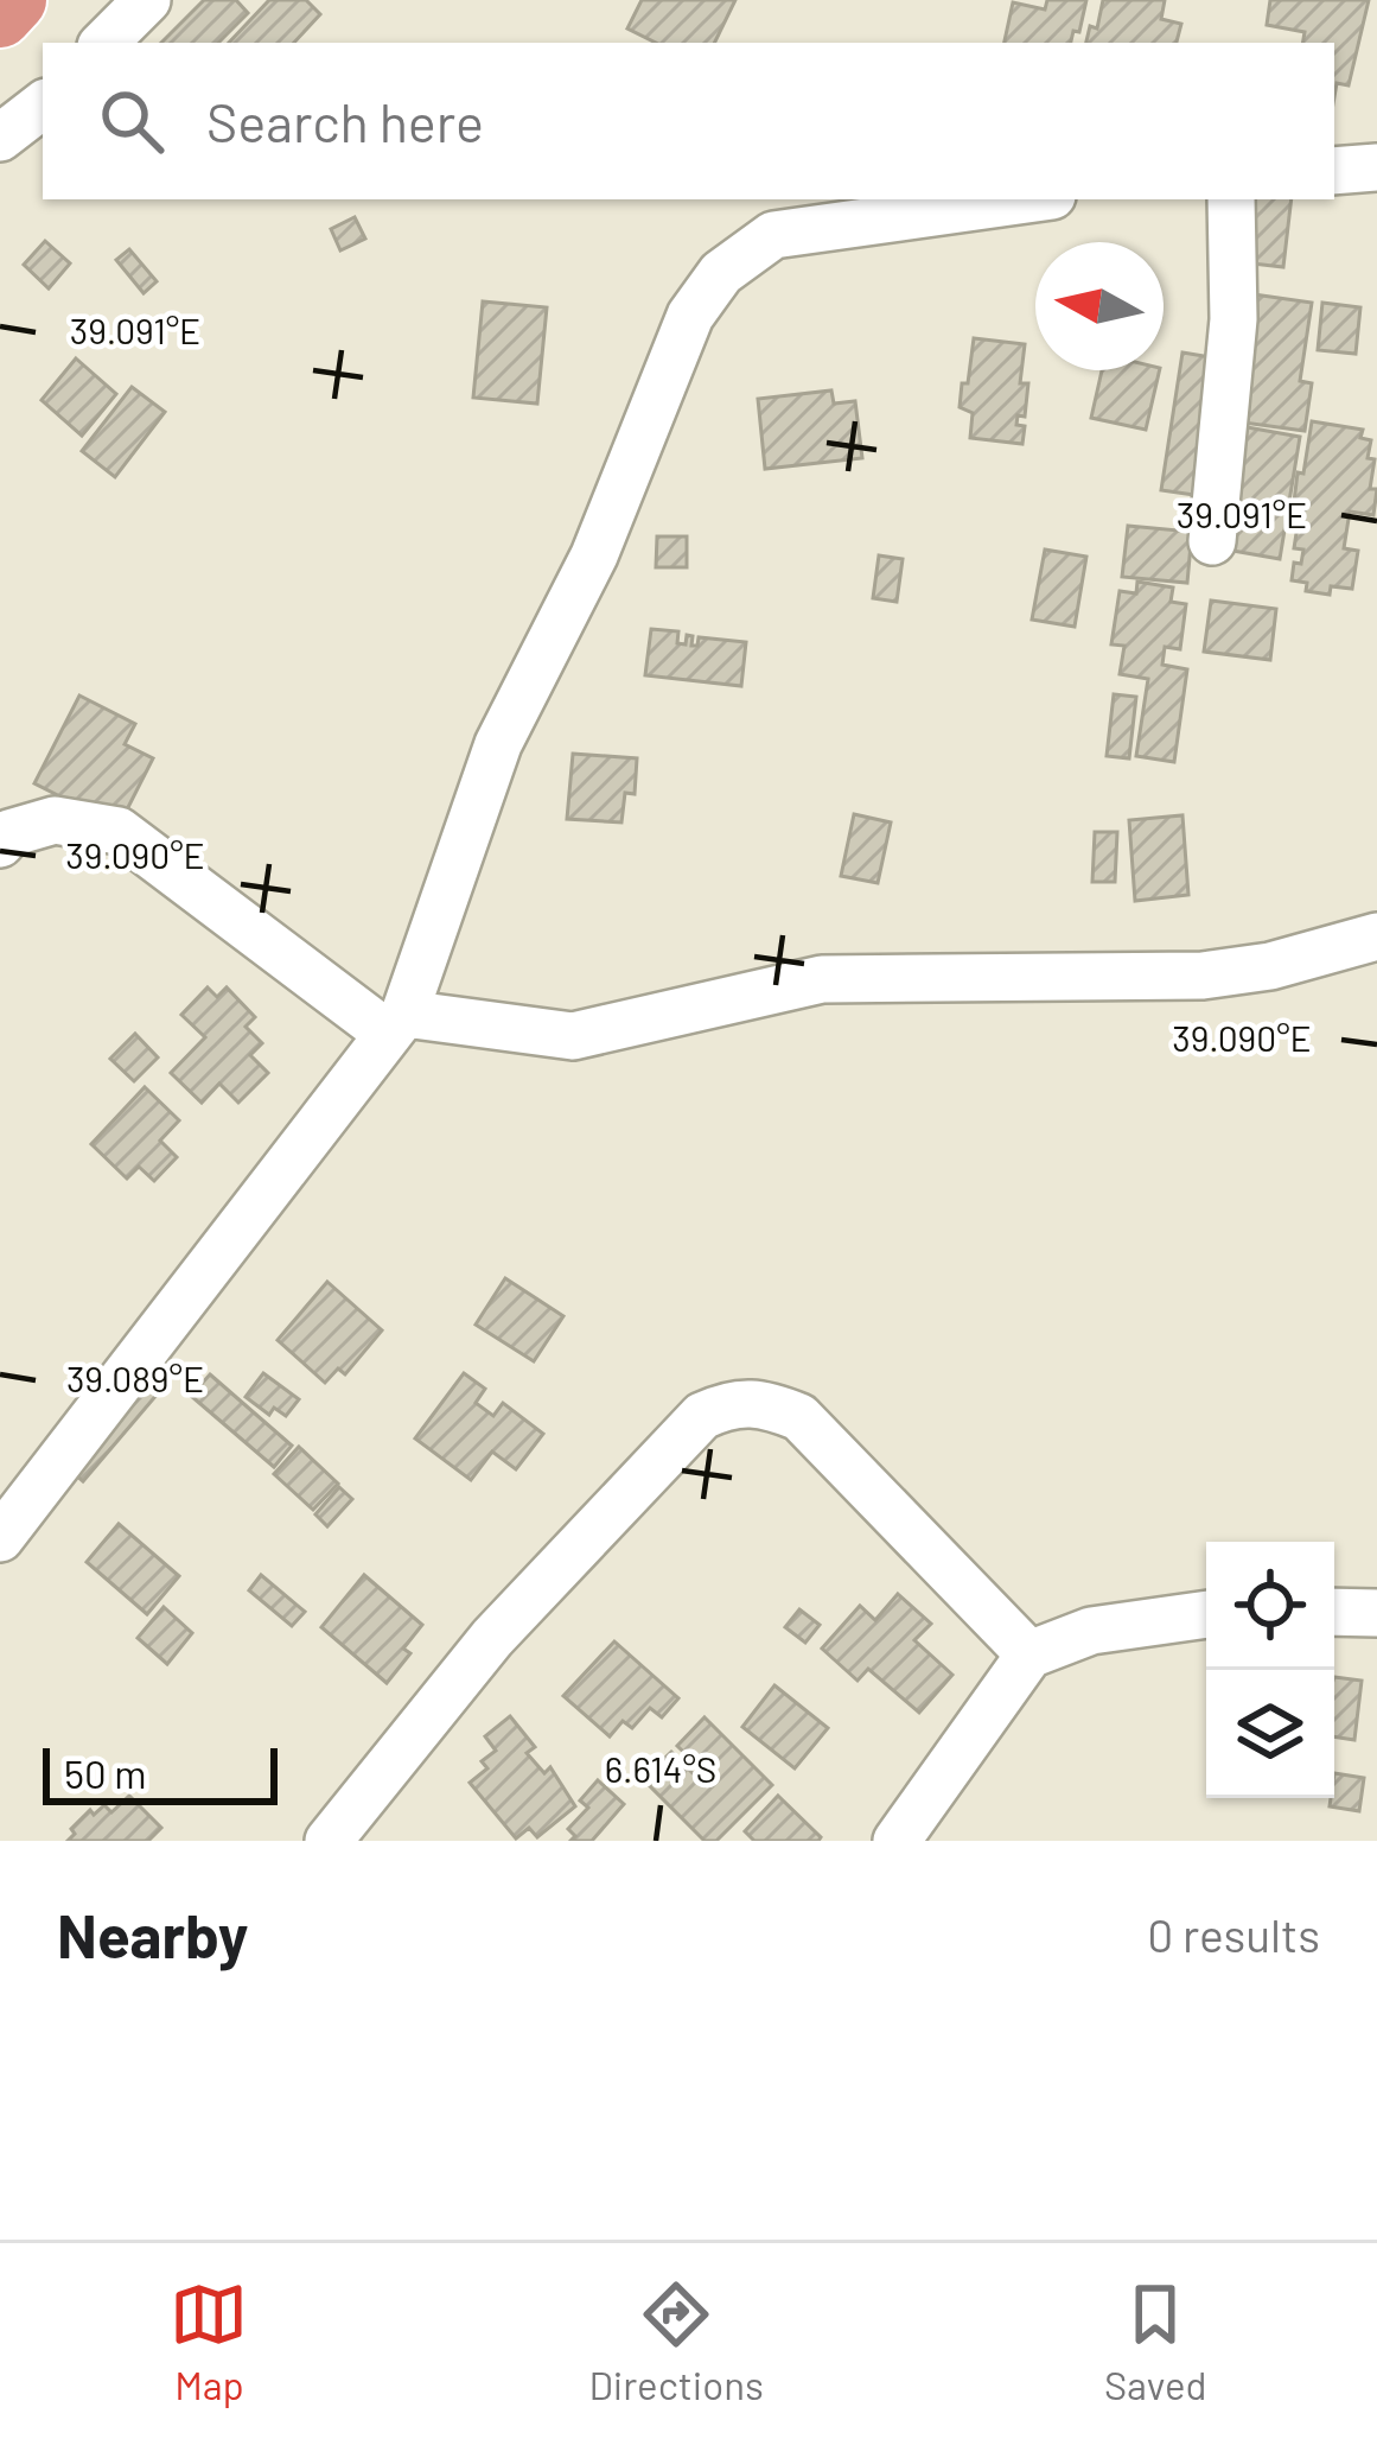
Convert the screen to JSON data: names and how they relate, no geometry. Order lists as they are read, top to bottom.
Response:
{
  "scale_bar": "50 m",
  "north": "left",
  "page": {
    "search": "Search here",
    "scale": "50 m",
    "heading": ["Nearby", "0 results"],
    "nav": ["Map", "Directions", "Saved"]
  },
  "coordinates": [
    "39.091°E",
    "39.090°E",
    "39.089°E",
    "6.614°S"
  ]
}
